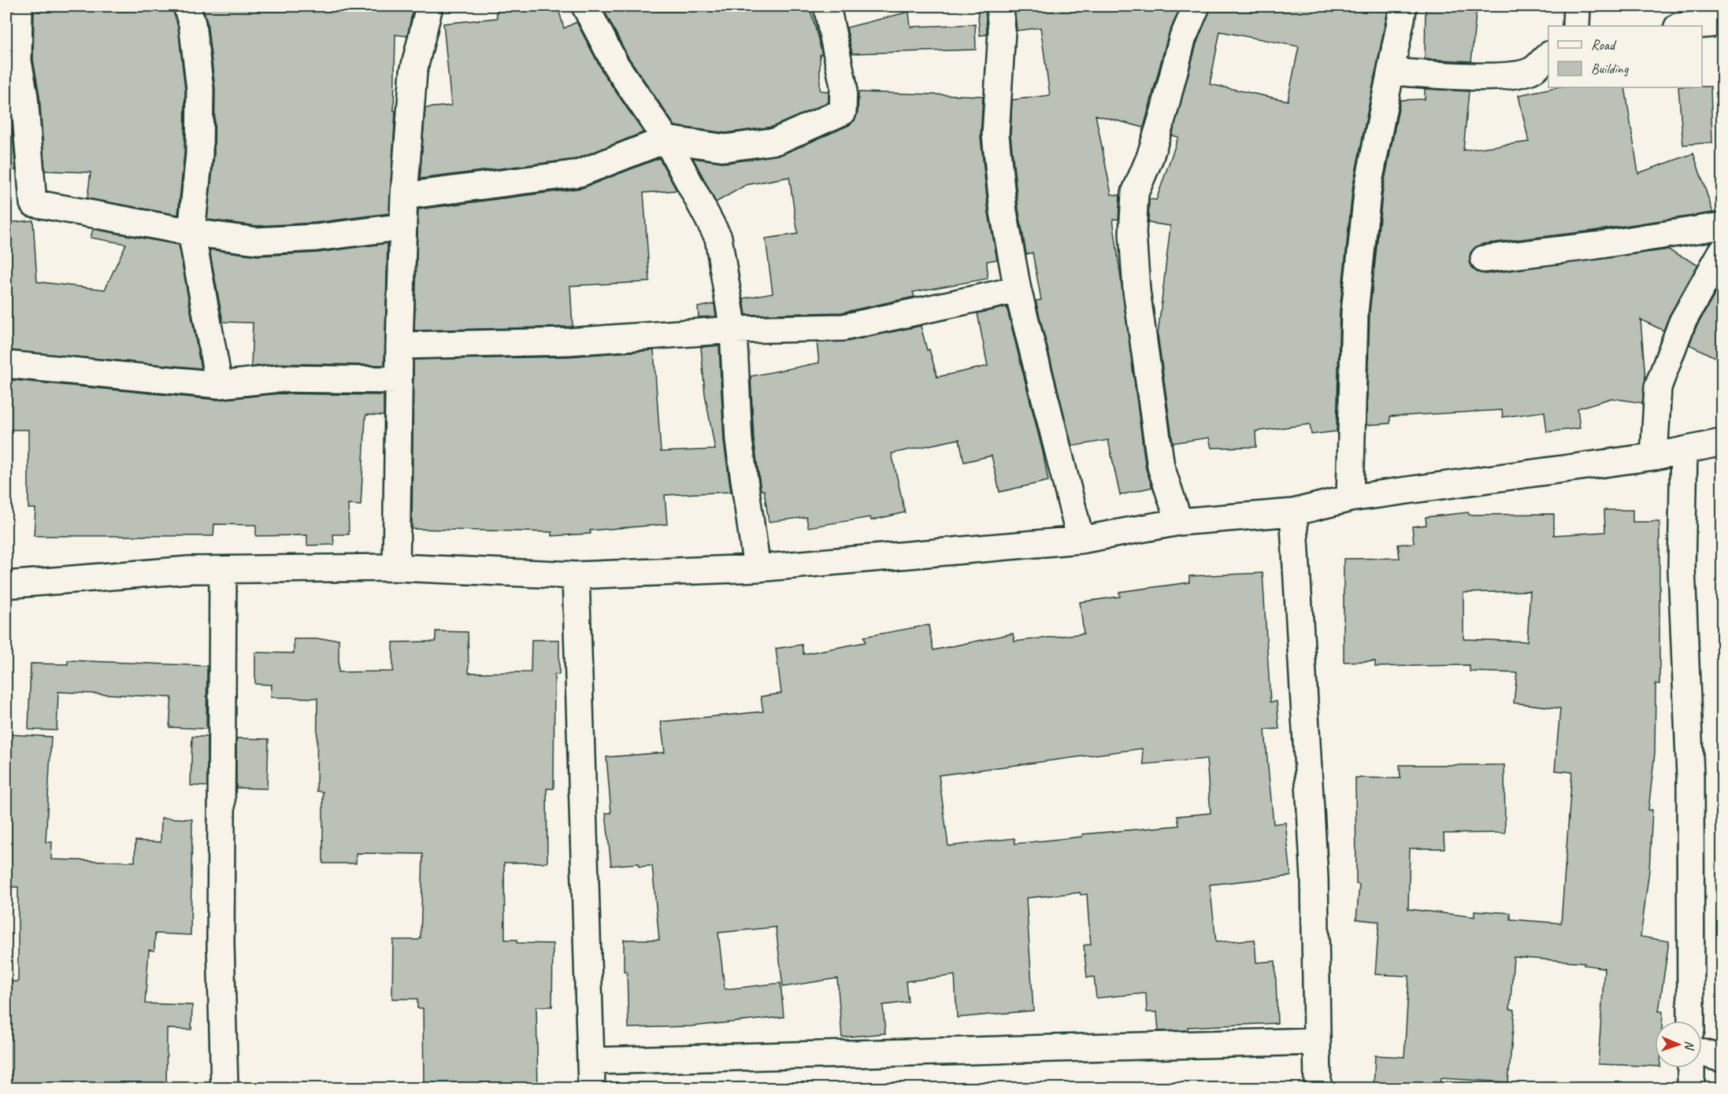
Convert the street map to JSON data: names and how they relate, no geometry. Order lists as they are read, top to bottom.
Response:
{
  "legend": ["Road", "Building"],
  "north": "right"
}
